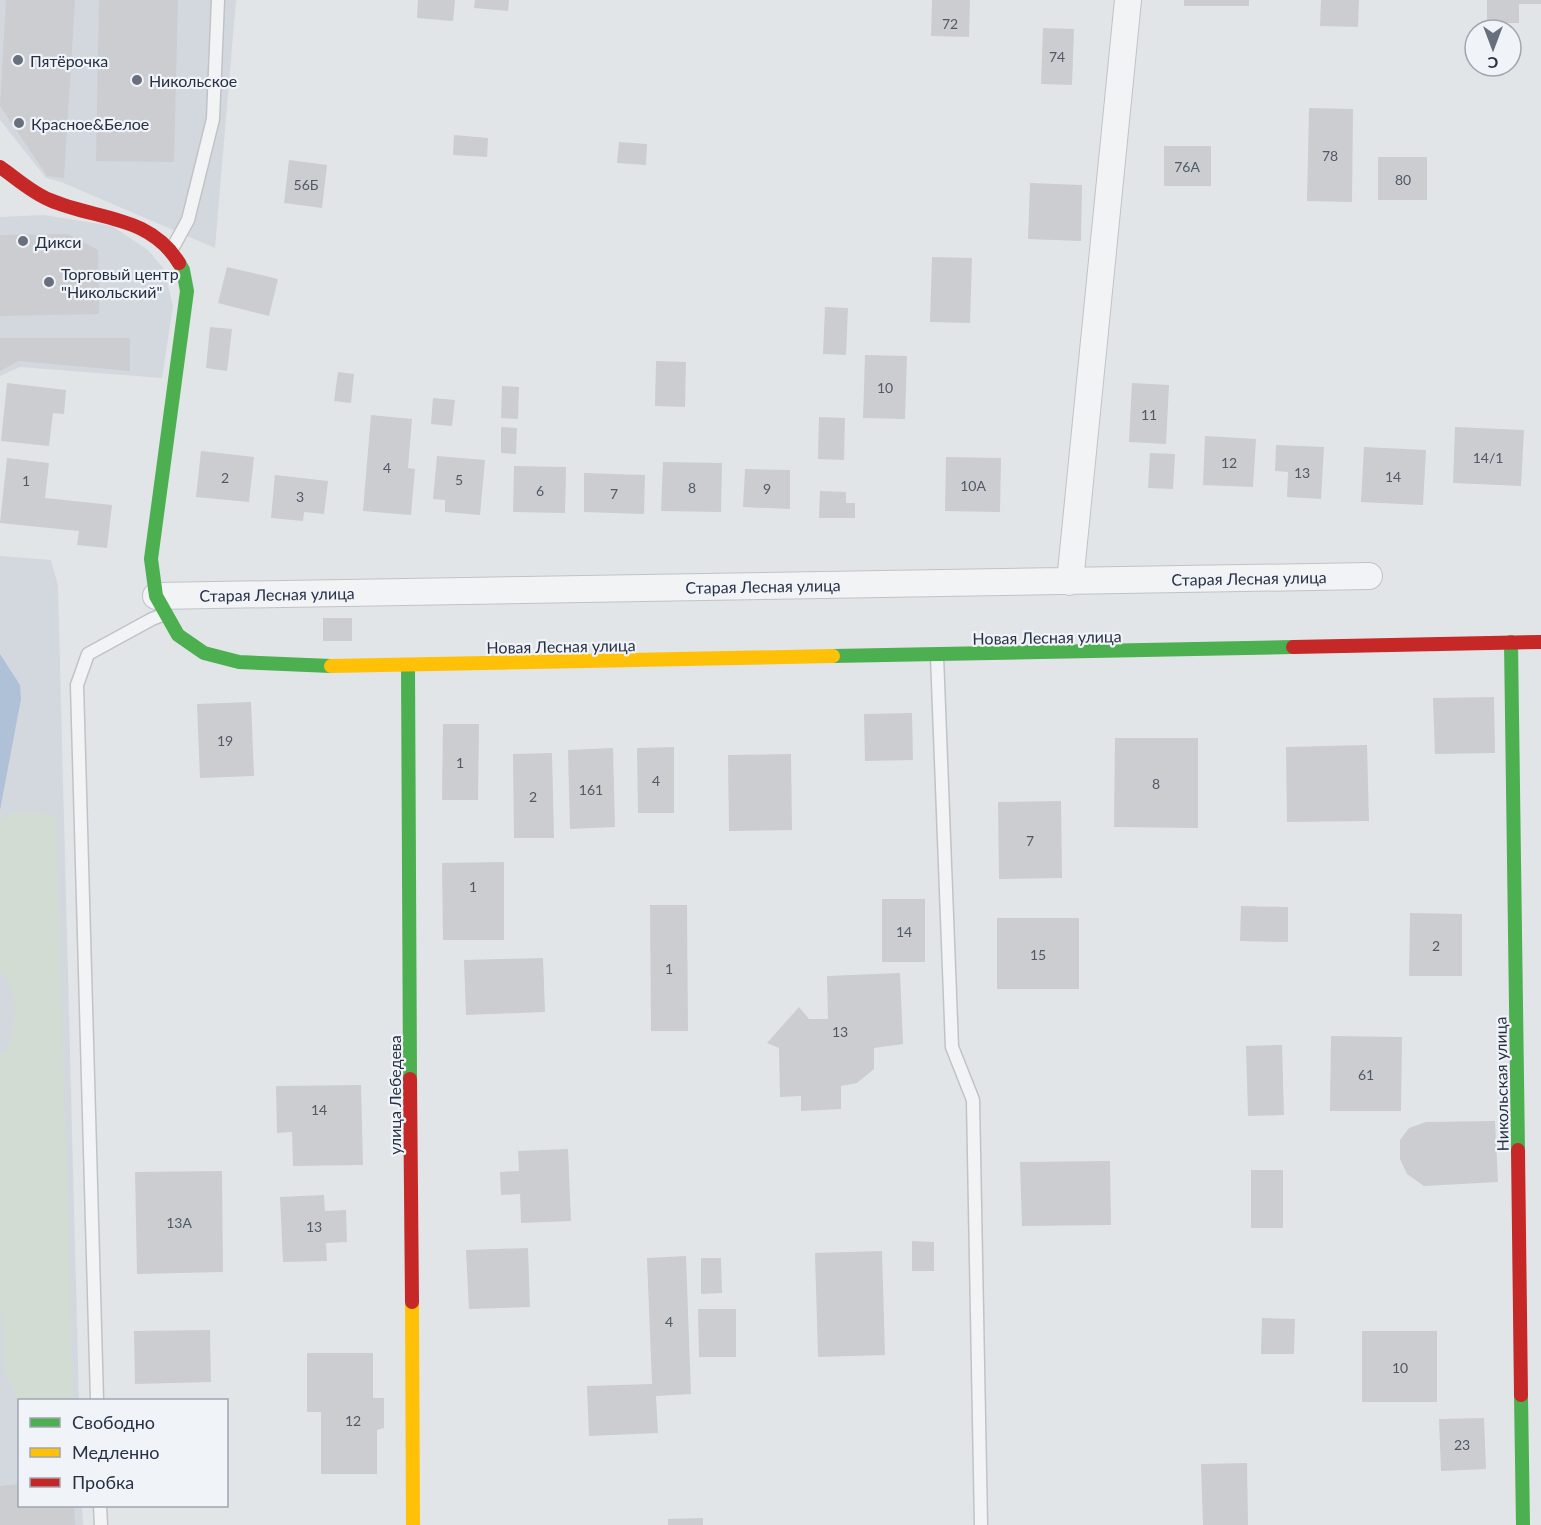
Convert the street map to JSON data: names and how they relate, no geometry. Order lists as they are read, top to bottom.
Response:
{
  "streets": {
    "street": [
      "Старая Лесная улица",
      "Новая Лесная улица",
      "Никольская улица",
      "улица Лебедева"
    ]
  },
  "crossings": [
    ["Старая Лесная улица", "Новая Лесная улица"],
    ["Новая Лесная улица", "Никольская улица"],
    ["Новая Лесная улица", "улица Лебедева"]
  ],
  "places": [
    "Пятёрочка",
    "Никольское",
    "Красное&Белое",
    "Дикси",
    "Торговый центр \"Никольский\""
  ],
  "house_numbers": [
    "72",
    "74",
    "78",
    "76А",
    "80",
    "56Б",
    "10",
    "11",
    "14/1",
    "12",
    "4",
    "13",
    "14",
    "2",
    "5",
    "1",
    "10А",
    "8",
    "9",
    "6",
    "7",
    "3",
    "19",
    "1",
    "4",
    "8",
    "161",
    "2",
    "7",
    "1",
    "14",
    "2",
    "15",
    "1",
    "13",
    "61",
    "14",
    "13А",
    "13",
    "4",
    "10",
    "12",
    "23"
  ],
  "legend": ["Свободно", "Медленно", "Пробка"],
  "north": "bottom"
}
